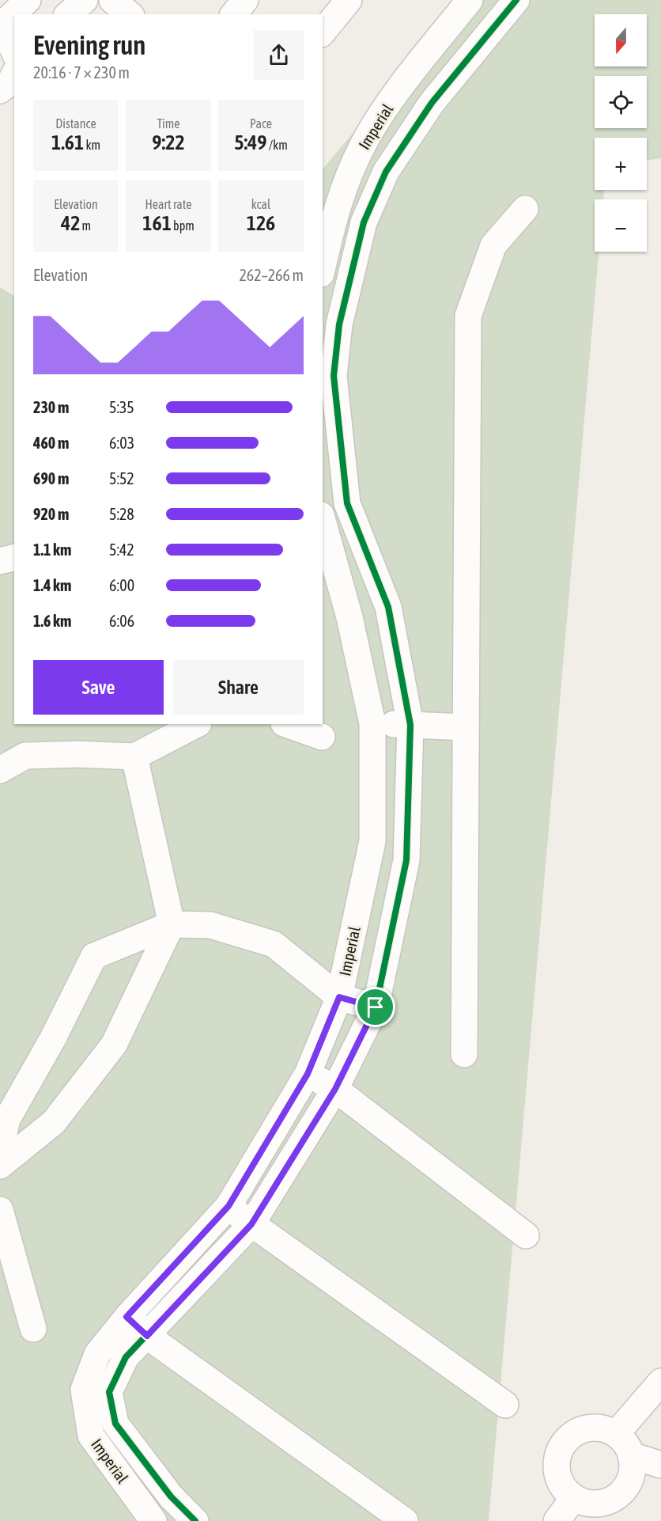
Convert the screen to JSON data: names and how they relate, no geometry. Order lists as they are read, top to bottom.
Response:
{
  "streets": {
    "street": ["Imperial"]
  },
  "north": "bottom",
  "page": {
    "map_buttons": ["+", "−"],
    "heading": ["Evening run", "20:16 · 7 × 230 m"],
    "stats": [
      ["Distance", "1.61 km"],
      ["Time", "9:22"],
      ["Pace", "5:49 /km"],
      ["Elevation", "42 m"],
      ["Heart rate", "161 bpm"],
      ["kcal", "126"]
    ],
    "chart": ["Elevation", "262–266 m"],
    "list": [
      {
        "name": "230 m",
        "note": "5:35"
      },
      {
        "name": "460 m",
        "note": "6:03"
      },
      {
        "name": "690 m",
        "note": "5:52"
      },
      {
        "name": "920 m",
        "note": "5:28"
      },
      {
        "name": "1.1 km",
        "note": "5:42"
      },
      {
        "name": "1.4 km",
        "note": "6:00"
      },
      {
        "name": "1.6 km",
        "note": "6:06"
      }
    ],
    "buttons": ["Save", "Share"]
  }
}
